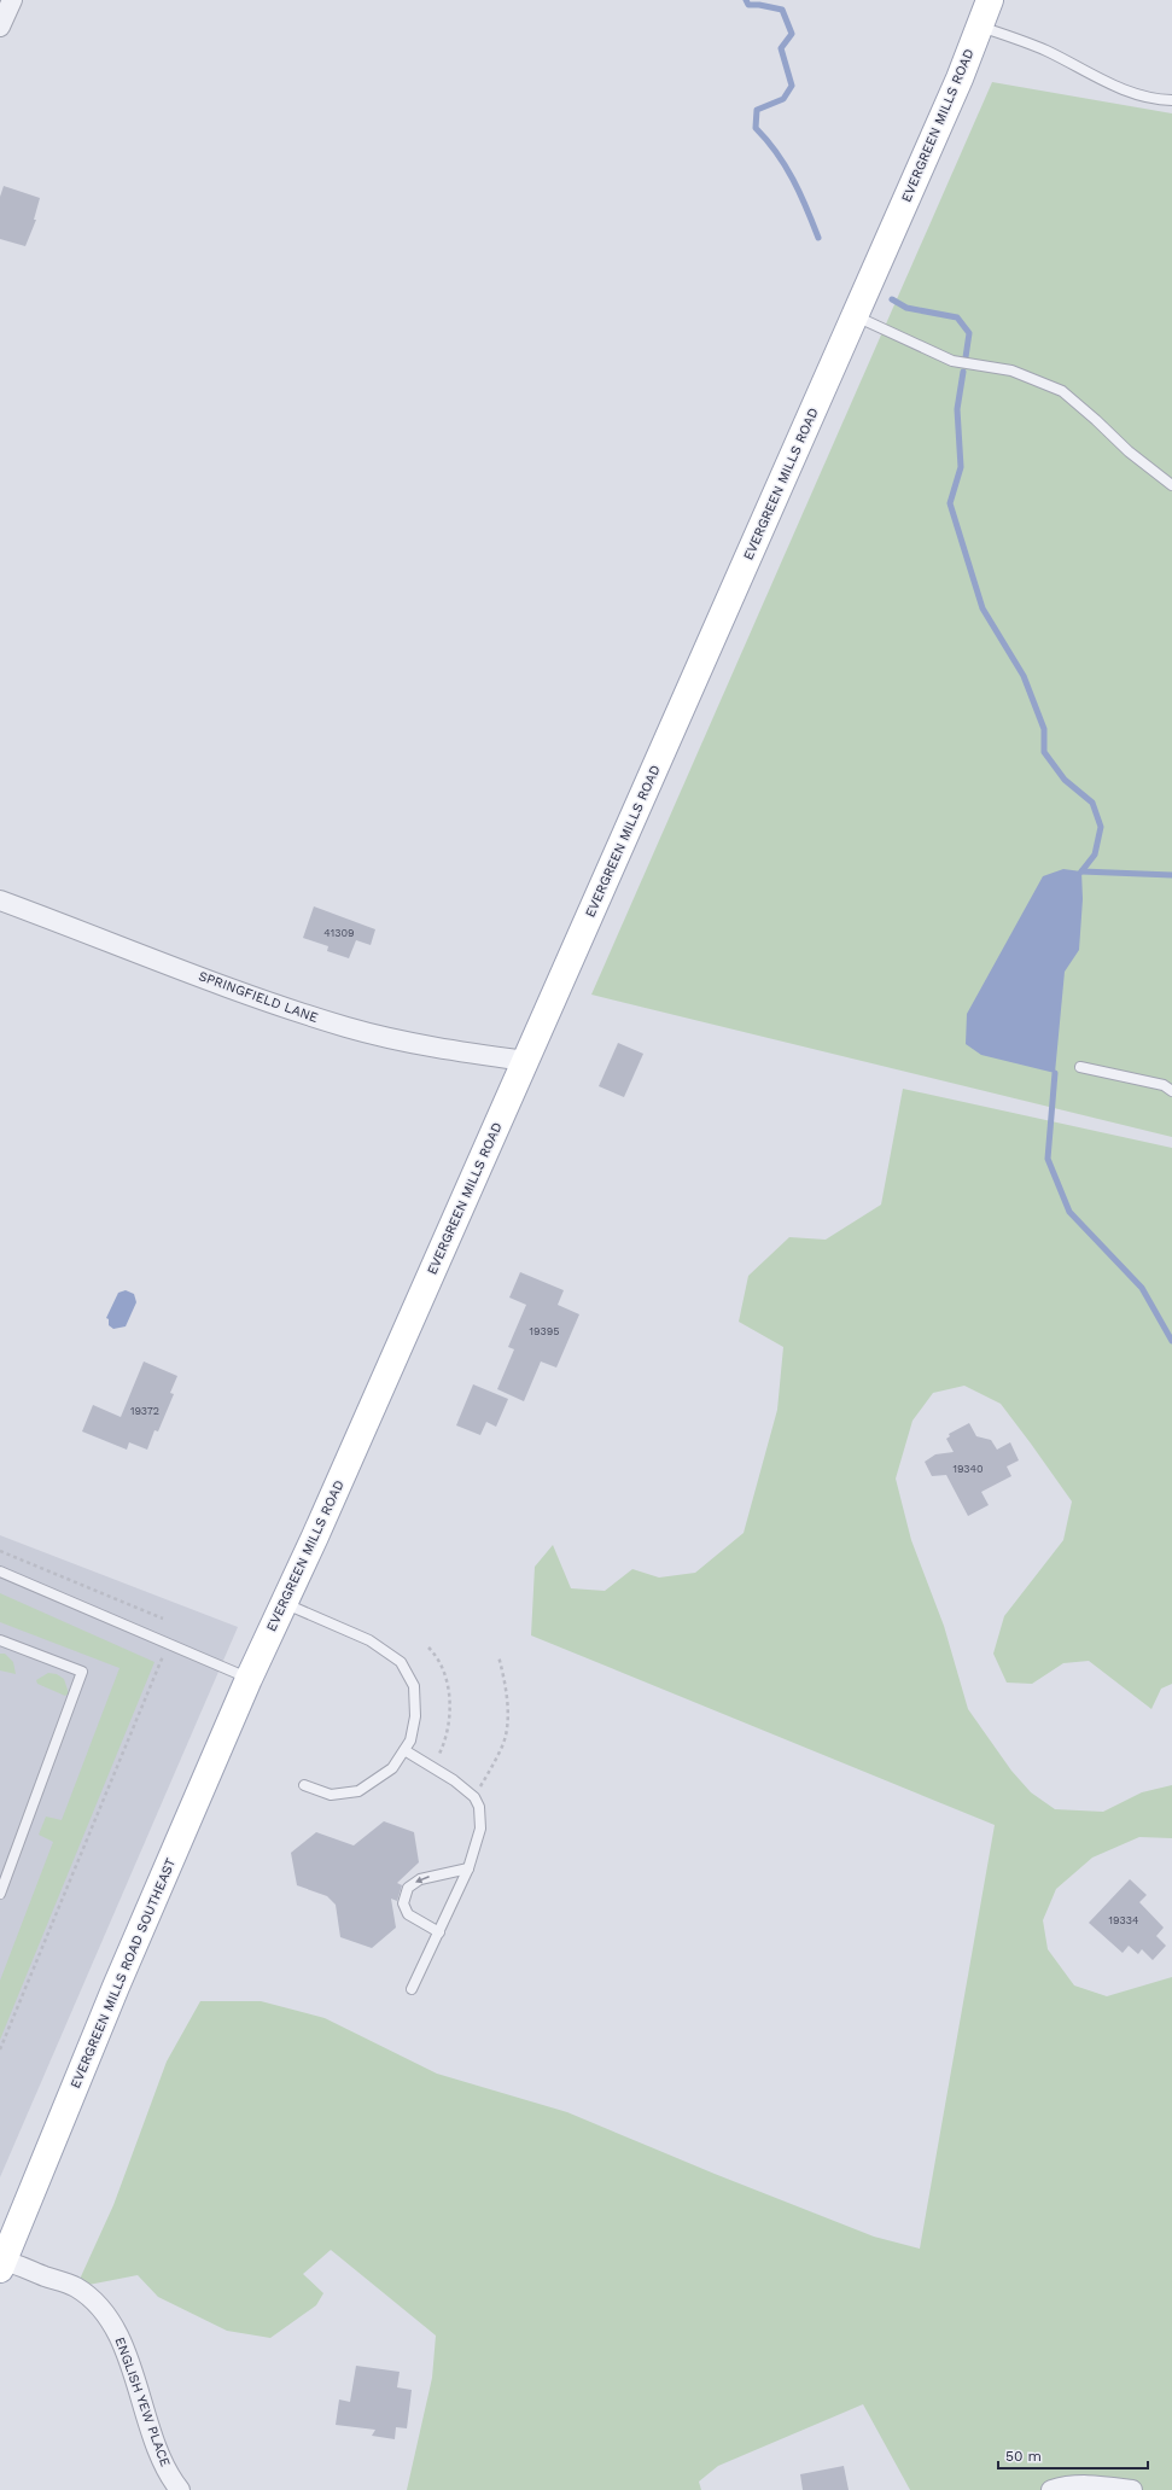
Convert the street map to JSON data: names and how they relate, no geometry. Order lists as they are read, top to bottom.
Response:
{
  "streets": {
    "main road": ["EVERGREEN MILLS ROAD", "EVERGREEN MILLS ROAD SOUTHEAST"],
    "street": ["SPRINGFIELD LANE", "ENGLISH YEW PLACE"]
  },
  "crossings": [
    ["EVERGREEN MILLS ROAD", "SPRINGFIELD LANE"],
    ["EVERGREEN MILLS ROAD", "EVERGREEN MILLS ROAD SOUTHEAST"],
    ["EVERGREEN MILLS ROAD SOUTHEAST", "ENGLISH YEW PLACE"]
  ],
  "house_numbers": [
    "41309",
    "19395",
    "19372",
    "19340",
    "19334"
  ],
  "scale_bar": "50 m"
}
